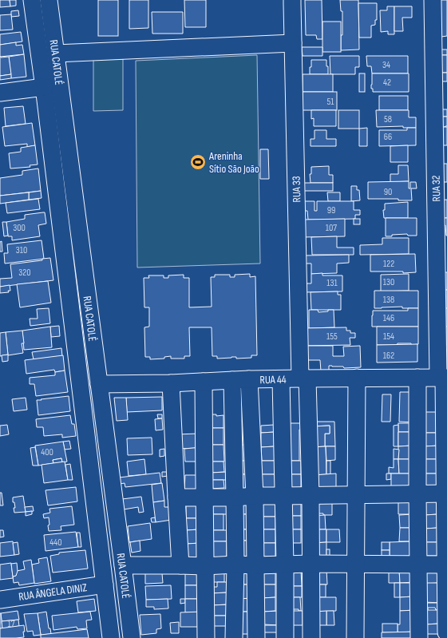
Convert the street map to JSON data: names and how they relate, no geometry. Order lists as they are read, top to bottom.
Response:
{
  "streets": {
    "street": [
      "RUA CATOLÉ",
      "RUA 32",
      "RUA 33",
      "RUA 44",
      "RUA ÂNGELA DINIZ"
    ]
  },
  "crossings": [
    ["RUA CATOLÉ", "RUA 44"],
    ["RUA CATOLÉ", "RUA ÂNGELA DINIZ"],
    ["RUA 32", "RUA 44"],
    ["RUA 33", "RUA 44"]
  ],
  "places": {
    "sports": ["Areninha Sítio São João"]
  },
  "house_numbers": [
    "34",
    "42",
    "51",
    "58",
    "66",
    "90",
    "99",
    "300",
    "107",
    "310",
    "122",
    "320",
    "130",
    "131",
    "138",
    "146",
    "155",
    "154",
    "162",
    "400",
    "440",
    "17"
  ]
}
